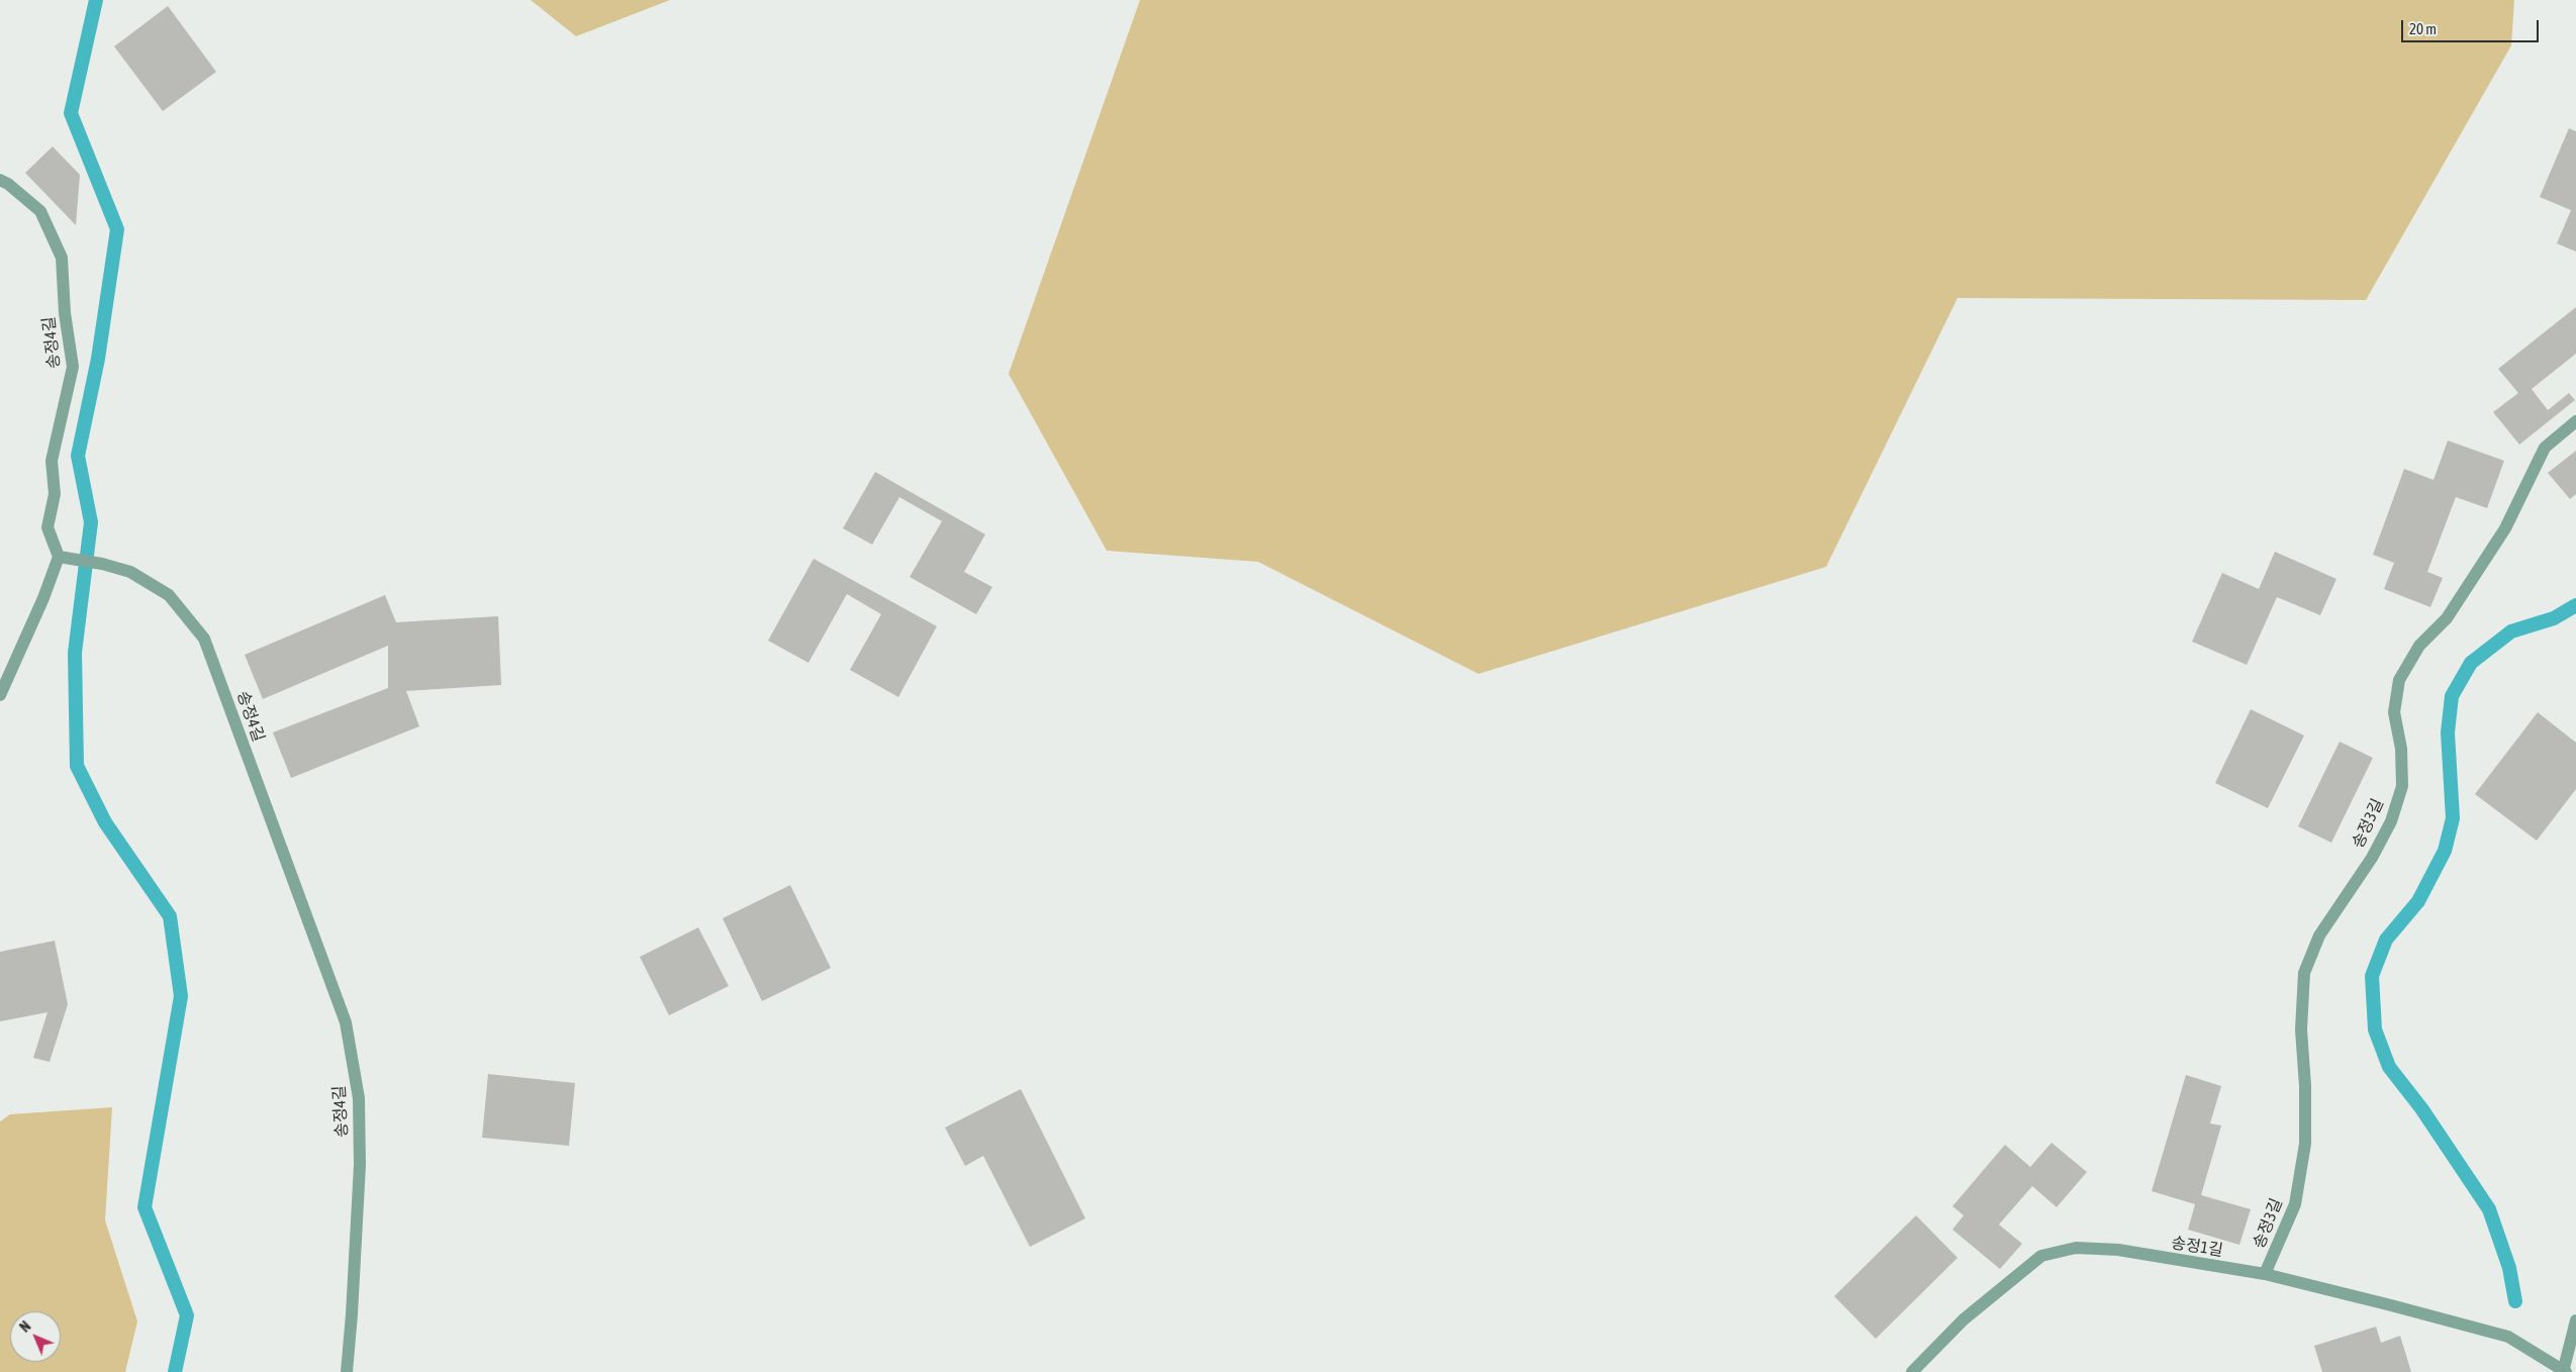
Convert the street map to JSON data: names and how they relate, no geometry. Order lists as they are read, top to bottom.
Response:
{
  "streets": {
    "street": ["송정4길", "송정3길", "송정1길"]
  },
  "crossings": [
    ["송정3길", "송정1길"]
  ],
  "scale_bar": "20 m",
  "north": "top left"
}
